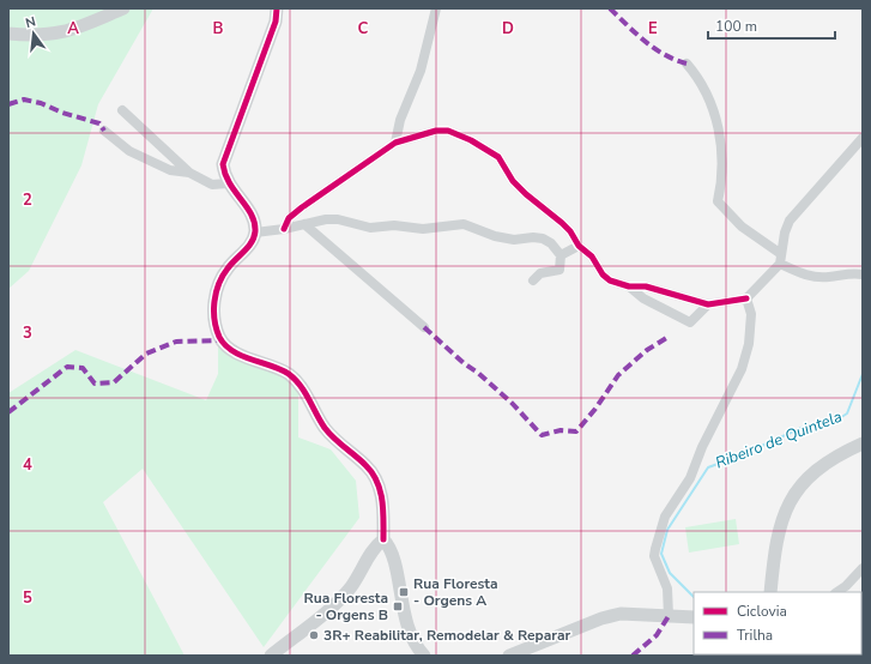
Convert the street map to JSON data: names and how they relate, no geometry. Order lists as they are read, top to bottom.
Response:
{
  "water": ["Ribeiro de Quintela"],
  "places": {
    "transit": ["Rua Floresta - Orgens A", "Rua Floresta - Orgens B"],
    "other": ["3R+ Reabilitar, Remodelar & Reparar"]
  },
  "legend": ["Ciclovia", "Trilha"],
  "scale_bar": "100 m",
  "north": "top",
  "grid": {
    "columns": [
      "A",
      "B",
      "C",
      "D",
      "E"
    ],
    "rows": [
      "2",
      "3",
      "4",
      "5"
    ]
  }
}
